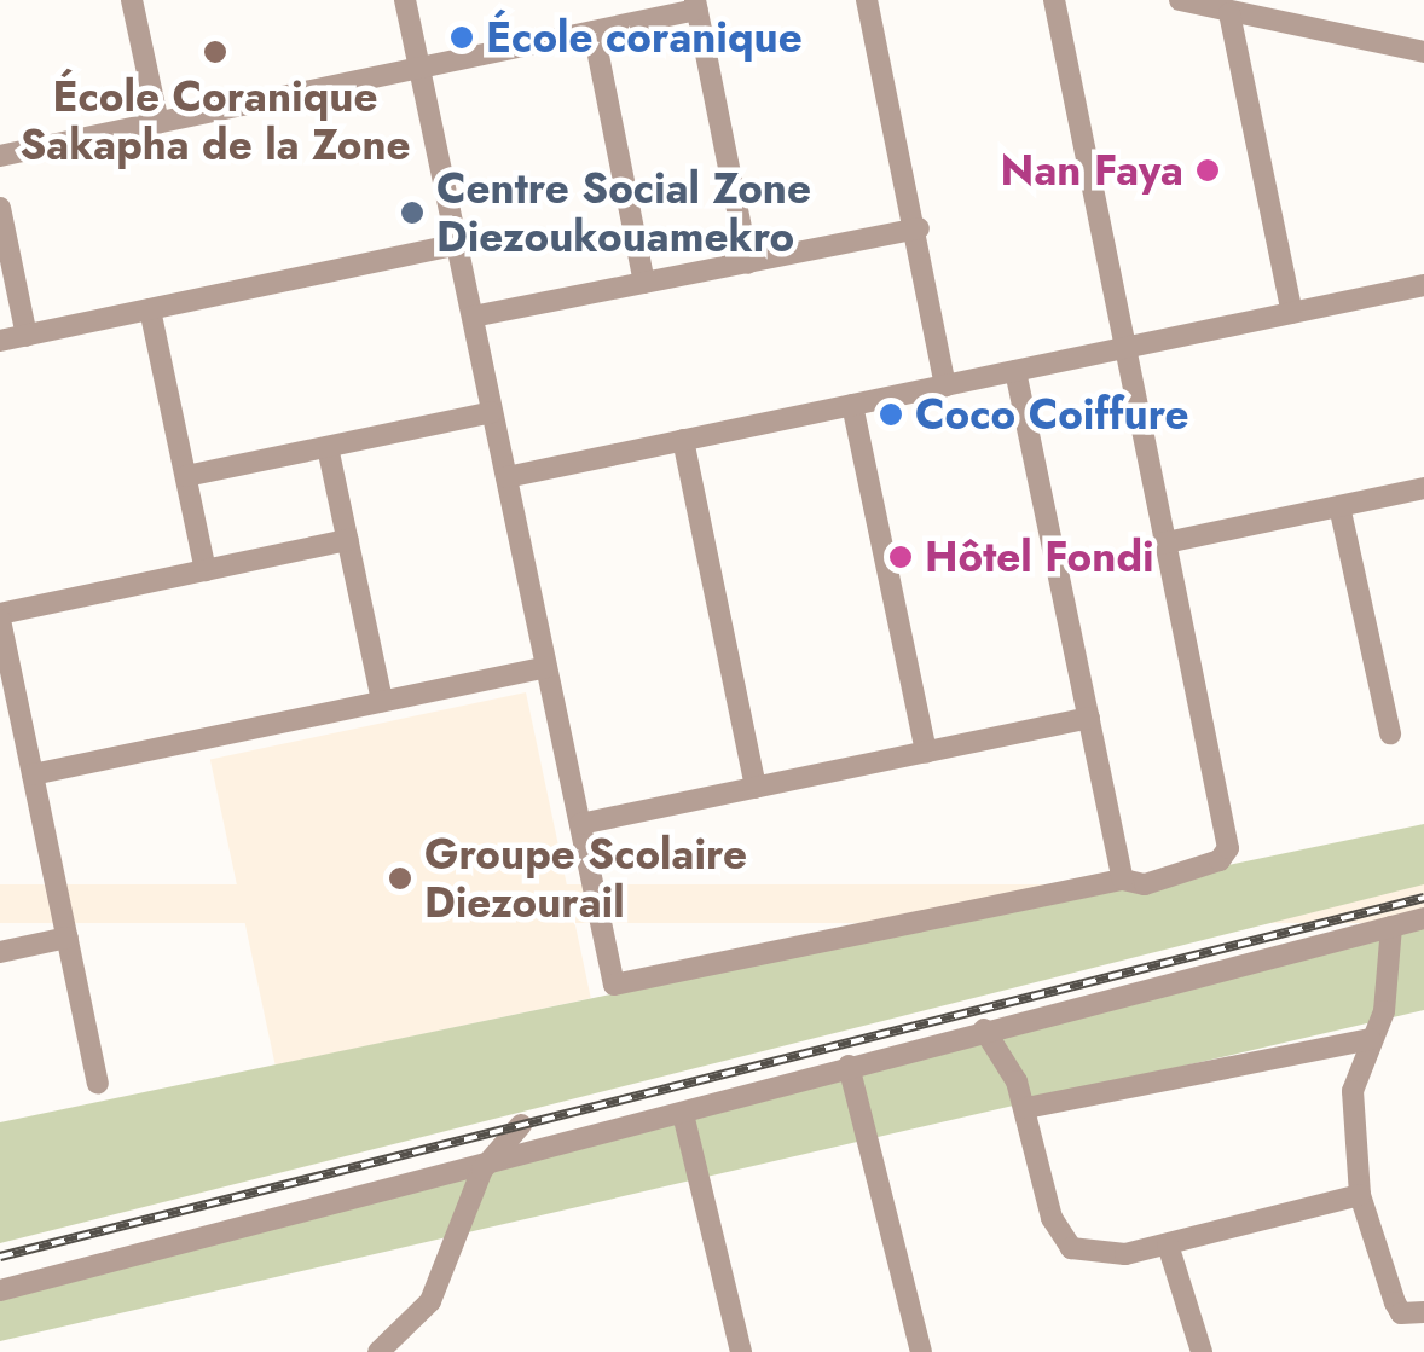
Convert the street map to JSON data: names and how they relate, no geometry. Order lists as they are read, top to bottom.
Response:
{
  "places": [
    "École coranique",
    "École Coranique Sakapha de la Zone",
    "Nan Faya",
    "Centre Social Zone Diezoukouamekro",
    "Coco Coiffure",
    "Hôtel Fondi",
    "Groupe Scolaire Diezourail"
  ]
}
